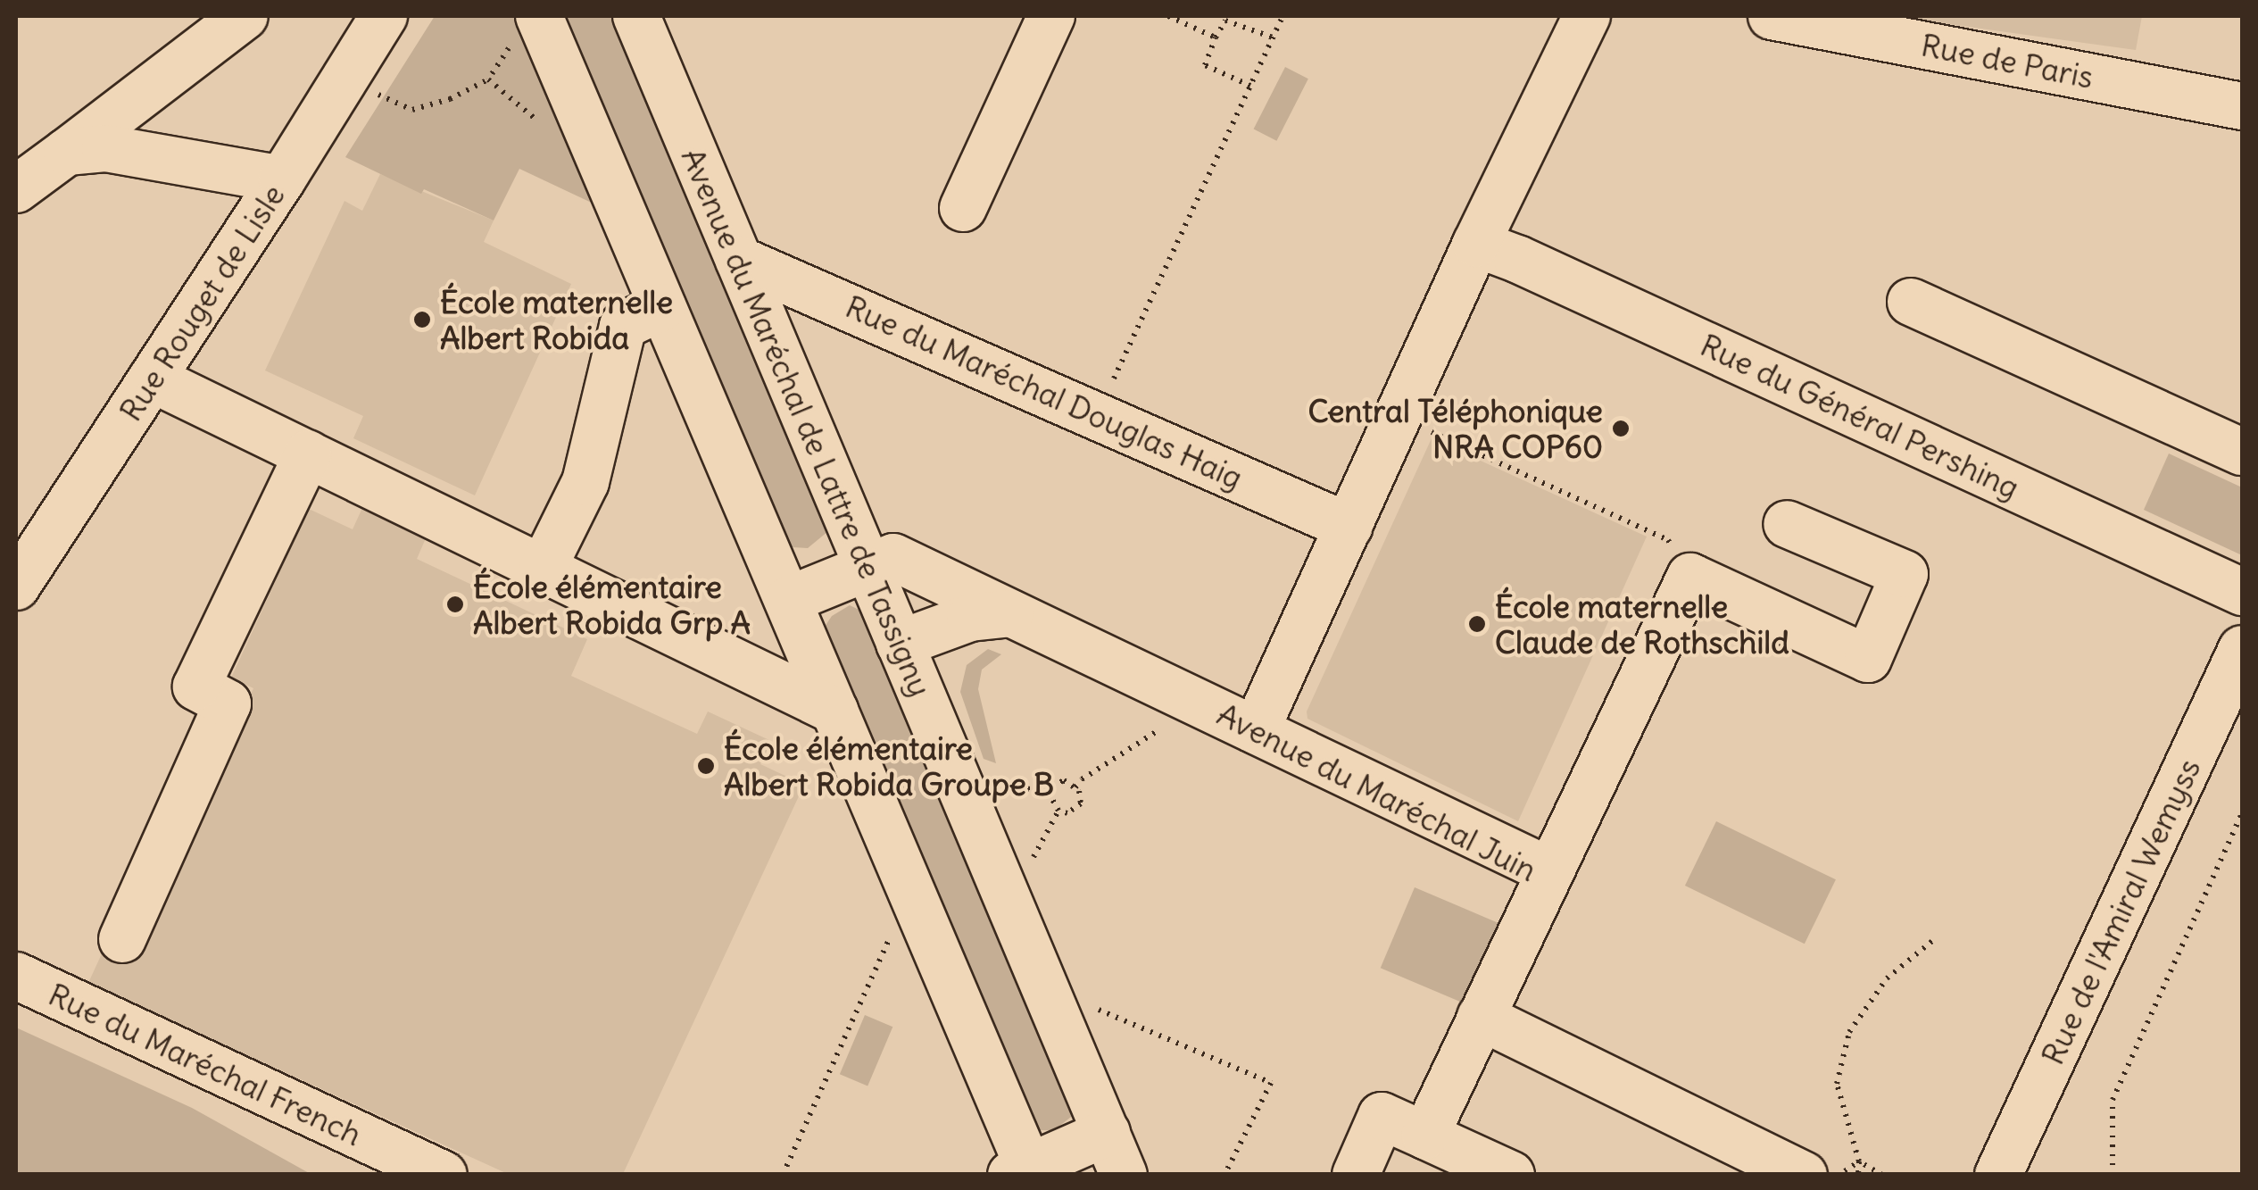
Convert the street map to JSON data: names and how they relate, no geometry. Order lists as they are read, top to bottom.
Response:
{
  "streets": {
    "street": [
      "Rue de Paris",
      "Rue Rouget de Lisle",
      "Rue du Maréchal Douglas Haig",
      "Rue du Général Pershing",
      "Avenue du Maréchal de Lattre de Tassigny",
      "Avenue du Maréchal Juin",
      "Rue de l'Amiral Wemyss",
      "Rue du Maréchal French"
    ]
  },
  "crossings": [
    ["Rue du Maréchal Douglas Haig", "Avenue du Maréchal de Lattre de Tassigny"]
  ],
  "places": [
    "École maternelle Albert Robida",
    "Central Téléphonique NRA COP60",
    "École élémentaire Albert Robida Grp A",
    "École maternelle Claude de Rothschild",
    "École élémentaire Albert Robida Groupe B"
  ]
}
